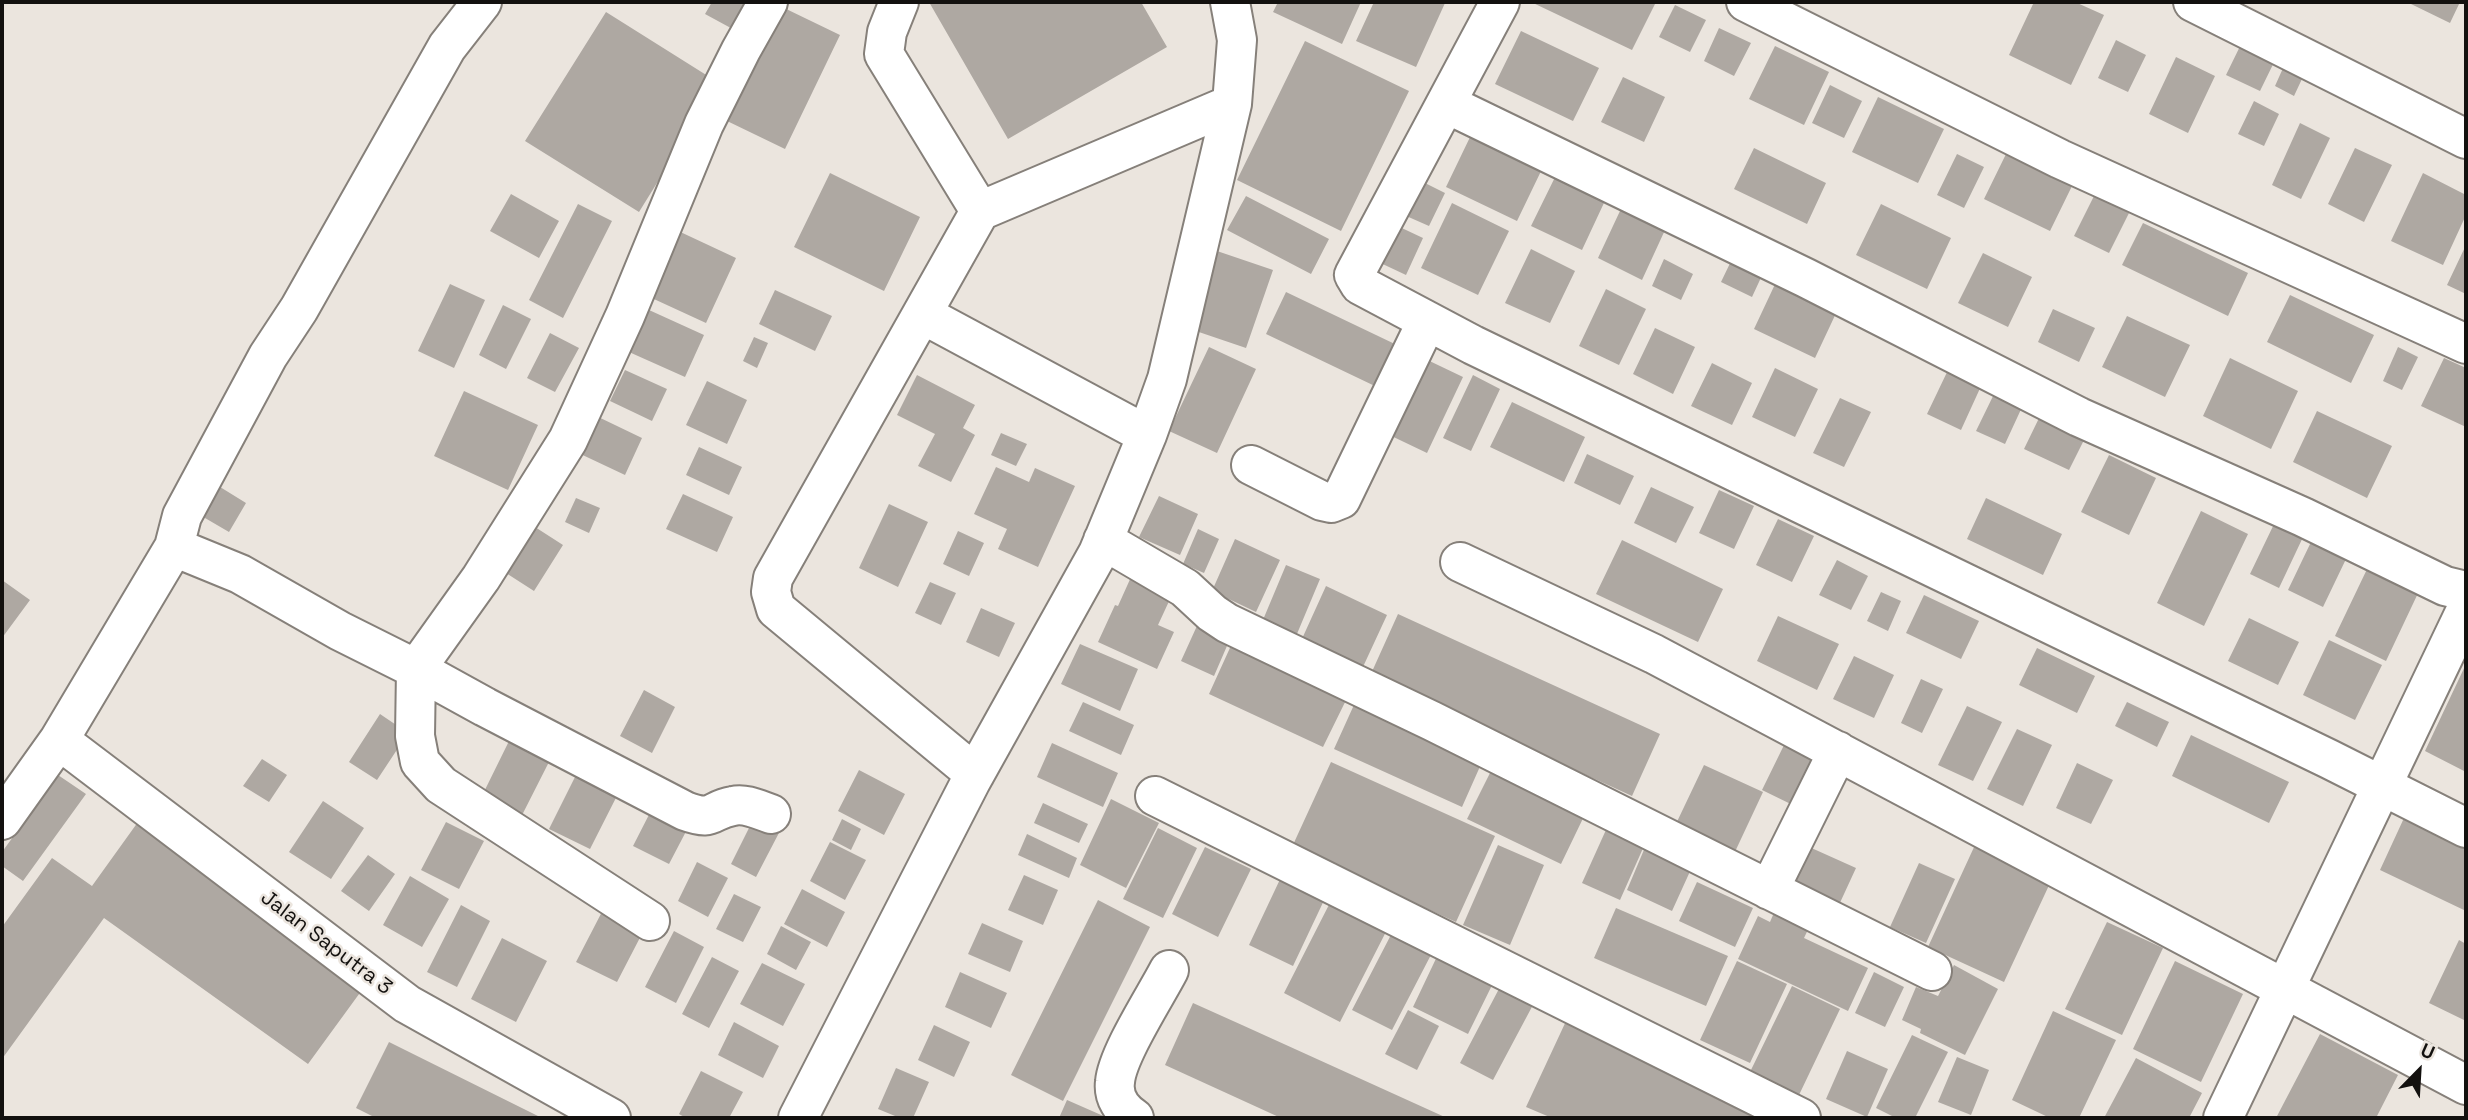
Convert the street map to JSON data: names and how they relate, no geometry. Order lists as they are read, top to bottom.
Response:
{
  "streets": {
    "street": ["Jalan Saputra 3"]
  },
  "north": "top right"
}
